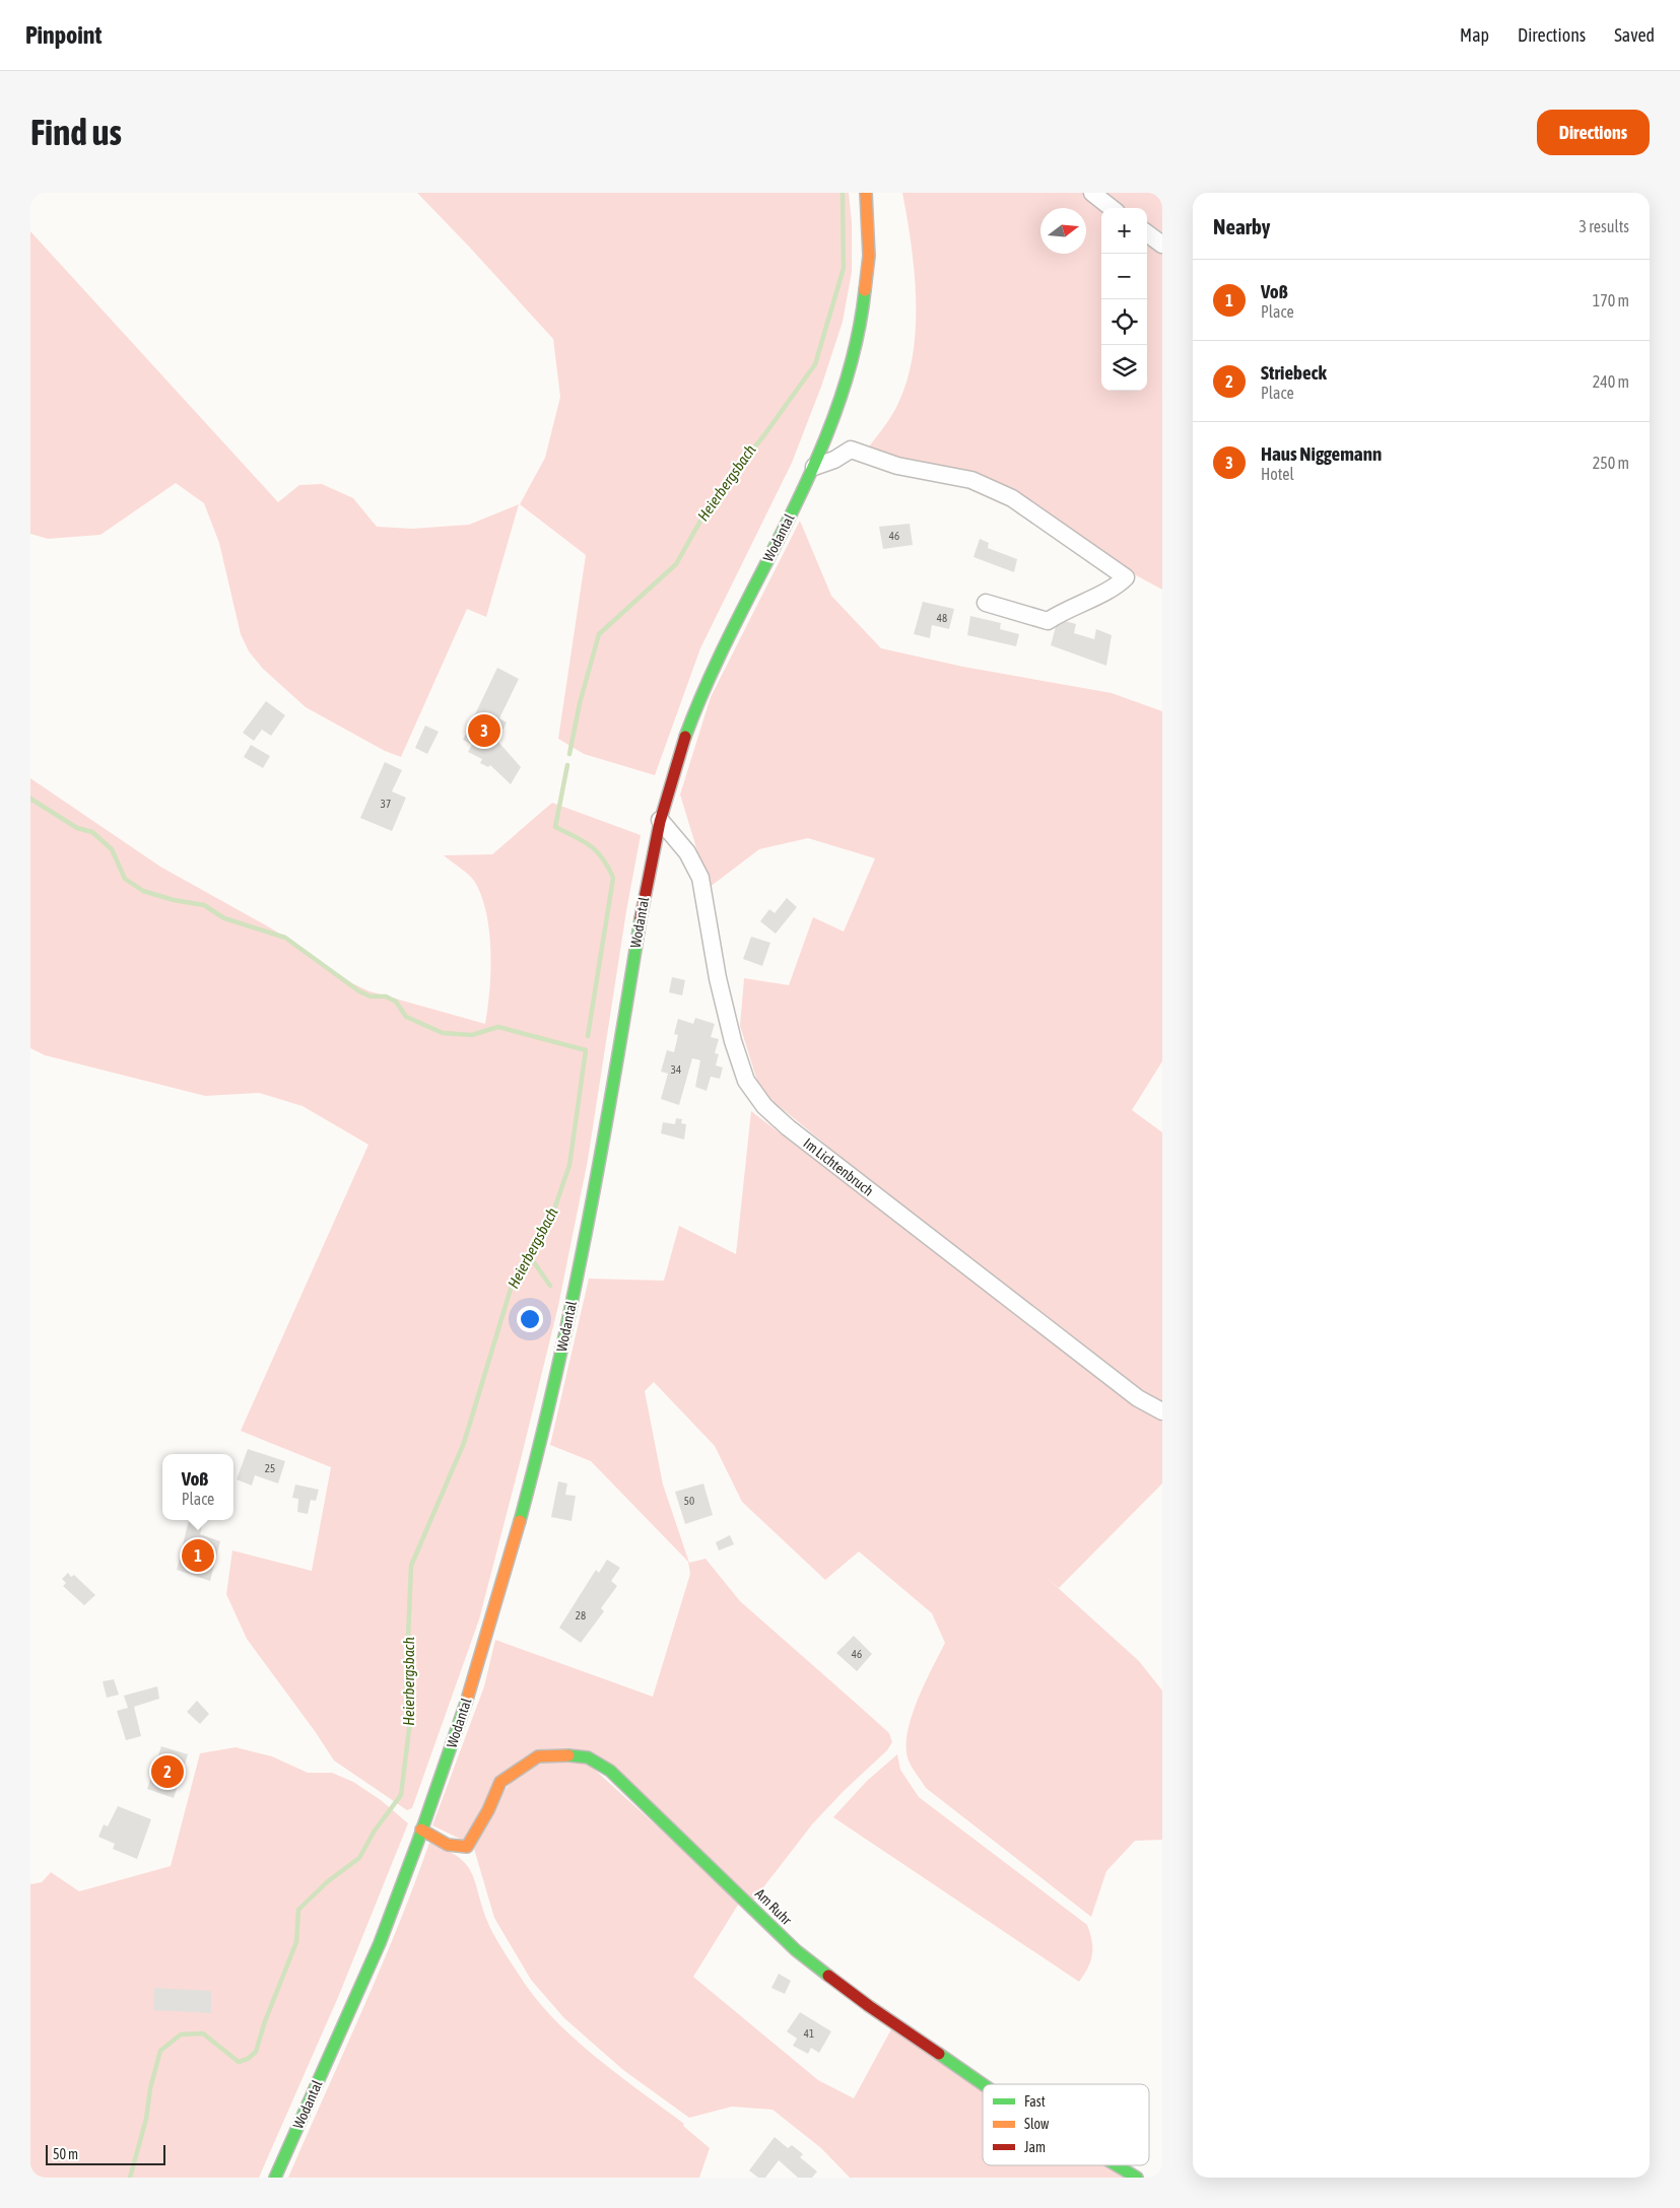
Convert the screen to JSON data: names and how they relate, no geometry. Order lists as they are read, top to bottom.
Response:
{
  "streets": {
    "main road": ["Wodantal", "Am Ruhr"],
    "street": ["Im Lichtenbruch"]
  },
  "crossings": [
    ["Wodantal", "Im Lichtenbruch"],
    ["Wodantal", "Am Ruhr"]
  ],
  "water": ["Heierbergsbach"],
  "house_numbers": [
    "46",
    "48",
    "37",
    "34",
    "25",
    "50",
    "28",
    "46",
    "41"
  ],
  "legend": ["Fast", "Slow", "Jam"],
  "scale_bar": "50 m",
  "north": "right",
  "page": {
    "header": "Pinpoint",
    "nav": ["Map", "Directions", "Saved"],
    "buttons": "Directions",
    "title": "Find us",
    "heading": ["Nearby", "3 results"],
    "map_buttons": ["+", "−"],
    "list": [
      {
        "mark": "1",
        "name": "Voß",
        "note": "Place",
        "value": "170 m"
      },
      {
        "mark": "2",
        "name": "Striebeck",
        "note": "Place",
        "value": "240 m"
      },
      {
        "mark": "3",
        "name": "Haus Niggemann",
        "note": "Hotel",
        "value": "250 m"
      }
    ],
    "pins": ["3", "1", "2"],
    "popup": ["Voß", "Place"],
    "scale": "50 m"
  }
}
